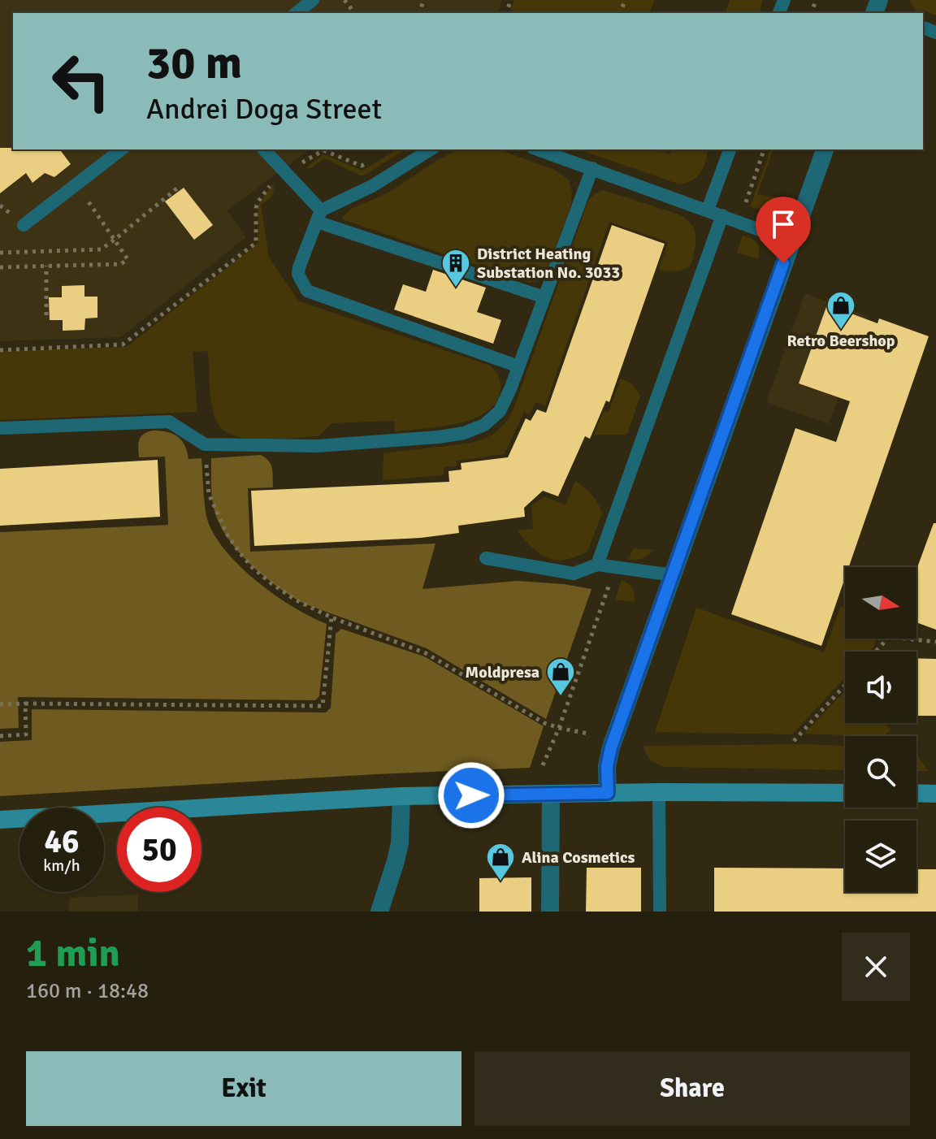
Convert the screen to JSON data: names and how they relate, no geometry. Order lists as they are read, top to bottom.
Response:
{
  "places": {
    "building": ["District Heating Substation No. 3033"],
    "shop": ["Retro Beershop", "Moldpresa", "Alina Cosmetics"]
  },
  "north": "right",
  "page": {
    "turn": ["30 m", "Andrei Doga Street"],
    "speed": "46 km/h",
    "limit": "50",
    "heading": ["1 min", "160 m · 18:48"],
    "buttons": ["Exit", "Share"]
  }
}
